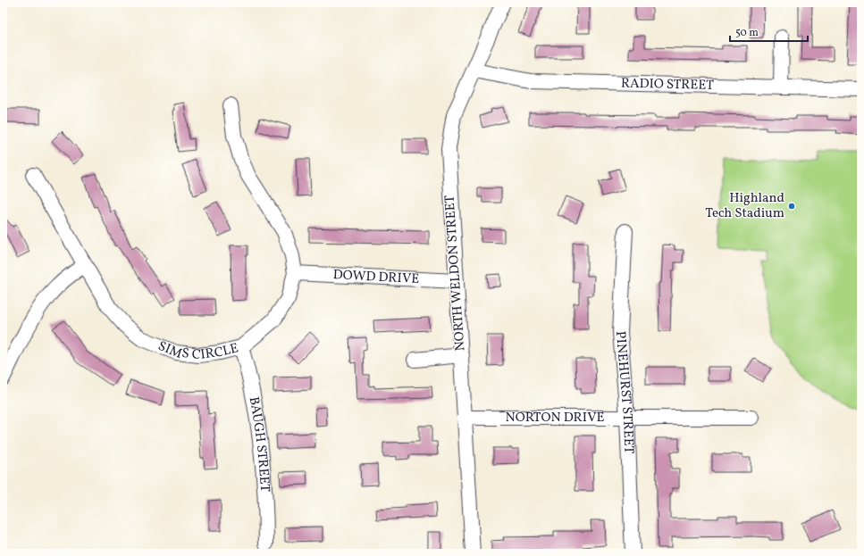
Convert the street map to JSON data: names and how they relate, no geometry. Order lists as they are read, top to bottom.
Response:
{
  "streets": {
    "street": [
      "RADIO STREET",
      "NORTH WELDON STREET",
      "DOWD DRIVE",
      "SIMS CIRCLE",
      "PINEHURST STREET",
      "NORTON DRIVE",
      "BAUGH STREET"
    ]
  },
  "crossings": [
    ["RADIO STREET", "NORTH WELDON STREET"],
    ["NORTH WELDON STREET", "DOWD DRIVE"],
    ["NORTH WELDON STREET", "NORTON DRIVE"],
    ["DOWD DRIVE", "SIMS CIRCLE"],
    ["SIMS CIRCLE", "BAUGH STREET"],
    ["PINEHURST STREET", "NORTON DRIVE"]
  ],
  "places": ["Highland Tech Stadium"],
  "scale_bar": "50 m"
}
